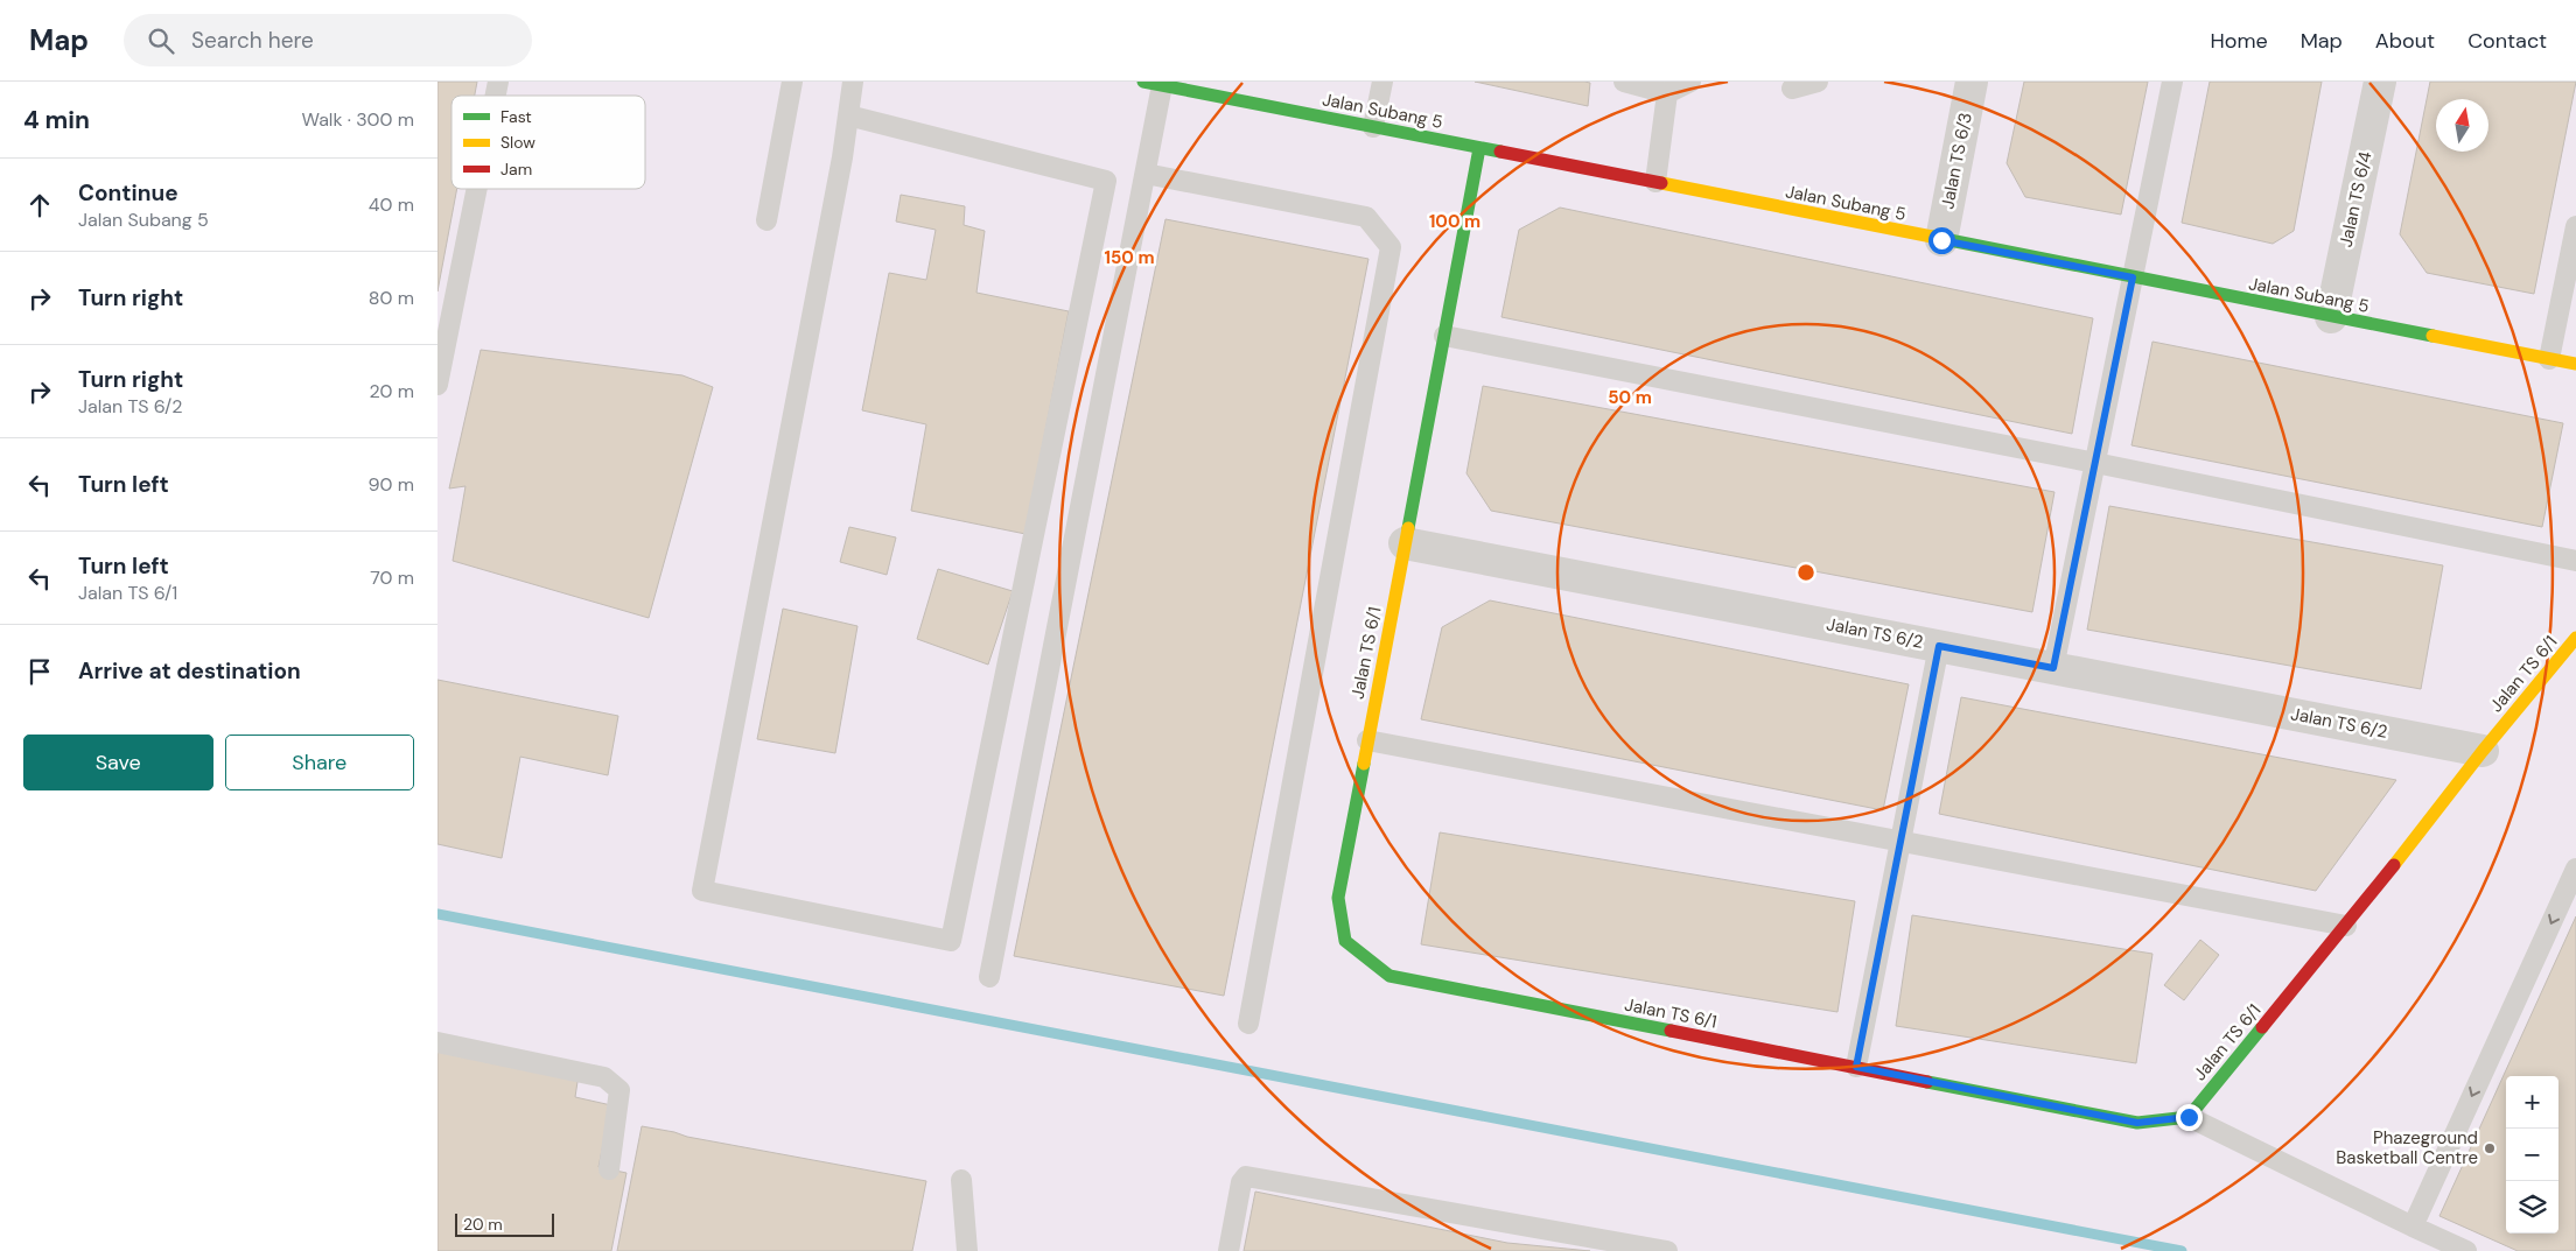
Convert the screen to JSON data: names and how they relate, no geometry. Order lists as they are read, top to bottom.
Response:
{
  "streets": {
    "street": [
      "Jalan Subang 5",
      "Jalan TS 6/3",
      "Jalan TS 6/4",
      "Jalan TS 6/2",
      "Jalan TS 6/1"
    ]
  },
  "crossings": [
    ["Jalan Subang 5", "Jalan TS 6/3"],
    ["Jalan Subang 5", "Jalan TS 6/4"],
    ["Jalan Subang 5", "Jalan TS 6/1"],
    ["Jalan TS 6/2", "Jalan TS 6/1"]
  ],
  "places": ["Phazeground Basketball Centre"],
  "legend": ["Fast", "Slow", "Jam"],
  "scale_bar": "20 m",
  "north": "top",
  "page": {
    "header": "Map",
    "search": "Search here",
    "nav": [
      "Home",
      "Map",
      "About",
      "Contact"
    ],
    "heading": ["4 min", "Walk · 300 m"],
    "list": [
      ["Continue", "Jalan Subang 5", "40 m"],
      ["Turn right", "80 m"],
      ["Turn right", "Jalan TS 6/2", "20 m"],
      ["Turn left", "90 m"],
      ["Turn left", "Jalan TS 6/1", "70 m"],
      "Arrive at destination"
    ],
    "buttons": ["Save", "Share"],
    "map_buttons": ["+", "−"],
    "scale": "20 m"
  },
  "rings": ["100 m", "150 m", "50 m"]
}
